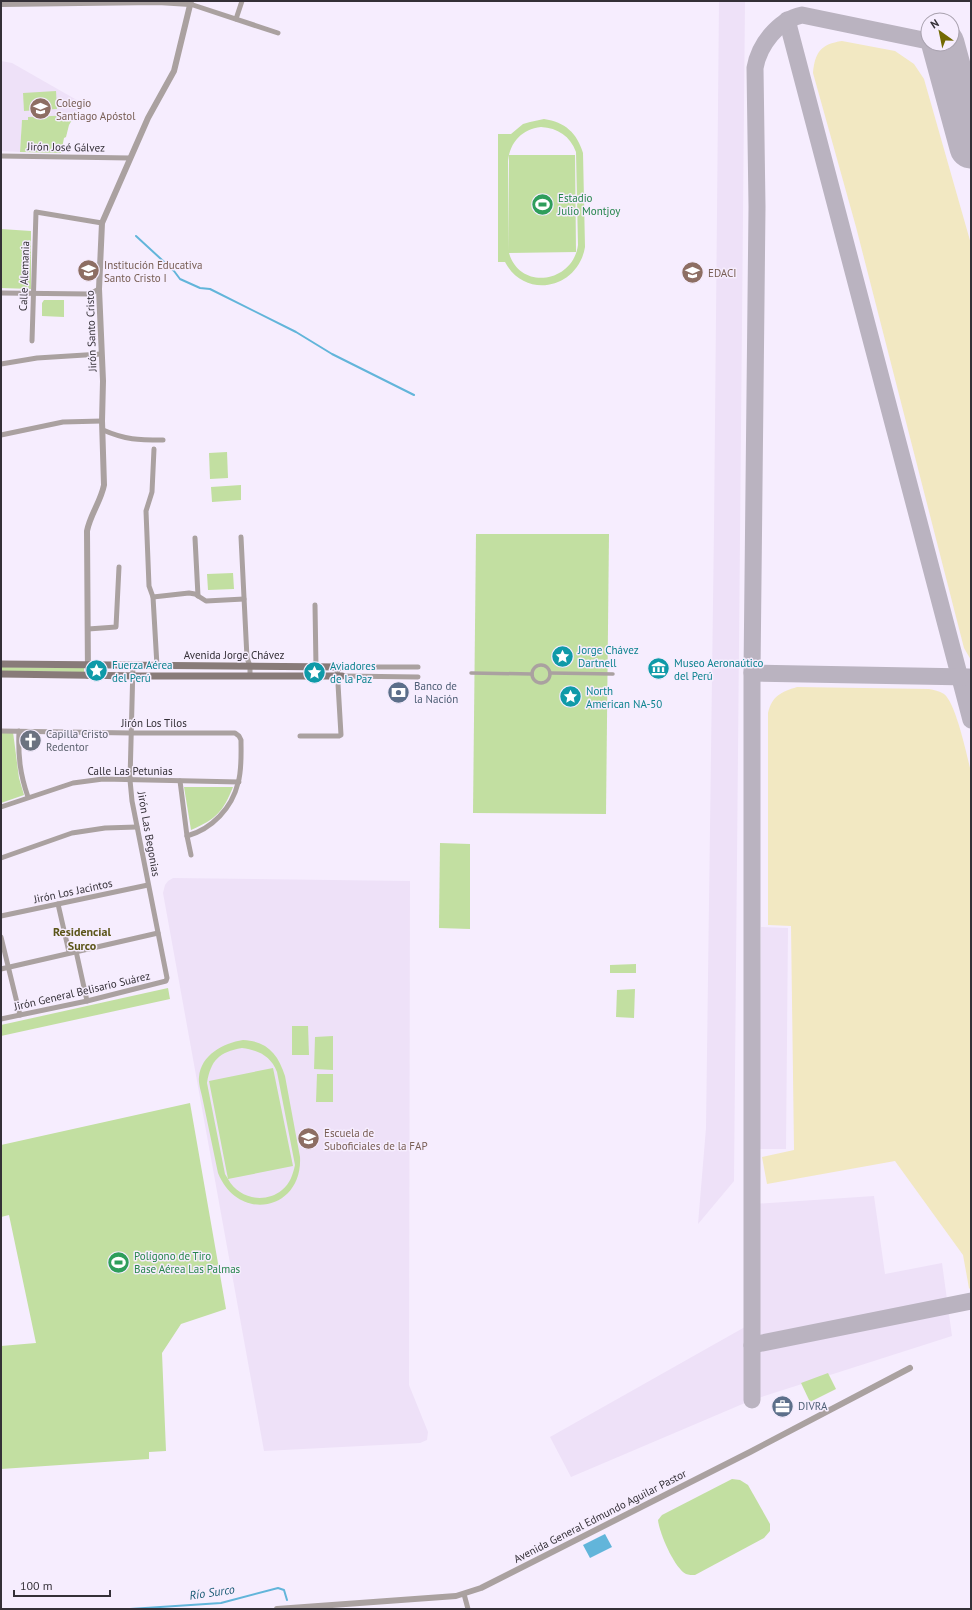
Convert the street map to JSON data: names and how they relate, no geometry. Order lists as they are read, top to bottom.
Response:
{
  "streets": {
    "main road": ["Avenida Jorge Chávez"],
    "street": [
      "Jirón José Gálvez",
      "Calle Alemania",
      "Jirón Santo Cristo",
      "Jirón Los Tilos",
      "Calle Las Petunias",
      "Jirón Las Begonias",
      "Jirón Los Jacintos",
      "Jirón General Belisario Suárez",
      "Avenida General Edmundo Aguilar Pastor"
    ]
  },
  "crossings": [
    ["Jirón José Gálvez", "Jirón Santo Cristo"],
    ["Calle Alemania", "Jirón Santo Cristo"],
    ["Jirón Santo Cristo", "Avenida Jorge Chávez"],
    ["Avenida Jorge Chávez", "Jirón Las Begonias"],
    ["Jirón Los Tilos", "Calle Las Petunias"],
    ["Jirón Los Tilos", "Jirón Las Begonias"],
    ["Calle Las Petunias", "Jirón Las Begonias"],
    ["Jirón Las Begonias", "Jirón Los Jacintos"],
    ["Jirón Las Begonias", "Jirón General Belisario Suárez"]
  ],
  "districts": ["Residencial Surco"],
  "water": ["Río Surco"],
  "places": {
    "school or university": [
      "Colegio Santiago Apóstol",
      "Institución Educativa Santo Cristo I",
      "EDACI",
      "Escuela de Suboficiales de la FAP"
    ],
    "sports": ["Estadio Julio Montjoy", "Polígono de Tiro Base Aérea Las Palmas"],
    "place": [
      "Jorge Chávez Dartnell",
      "Fuerza Aérea del Perú",
      "Aviadores de la Paz",
      "North American NA-50"
    ],
    "museum": ["Museo Aeronaútico del Perú"],
    "bank": ["Banco de la Nación"],
    "church": ["Capilla Cristo Redentor"],
    "office": ["DIVRA"]
  },
  "scale_bar": "100 m",
  "north": "top left"
}
